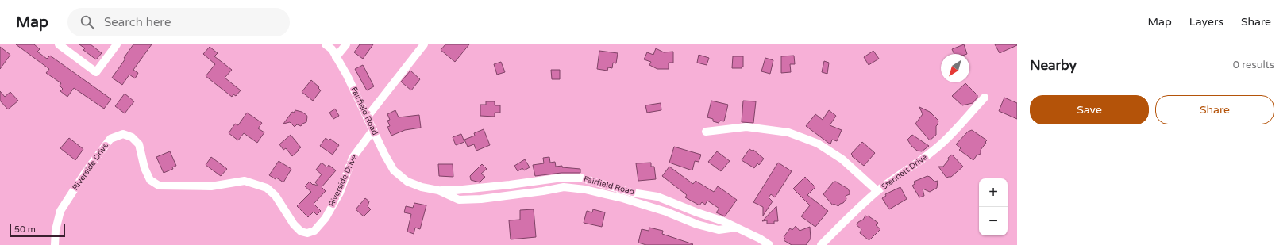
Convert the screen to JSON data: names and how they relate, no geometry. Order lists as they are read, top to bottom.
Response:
{
  "streets": {
    "street": ["Fairfield Road", "Riverside Drive", "Stennett Drive"]
  },
  "crossings": [
    ["Fairfield Road", "Riverside Drive"]
  ],
  "scale_bar": "50 m",
  "north": "bottom left",
  "page": {
    "header": "Map",
    "search": "Search here",
    "nav": ["Map", "Layers", "Share"],
    "heading": ["Nearby", "0 results"],
    "buttons": ["Save", "Share"],
    "map_buttons": ["+", "−"],
    "scale": "50 m"
  }
}
